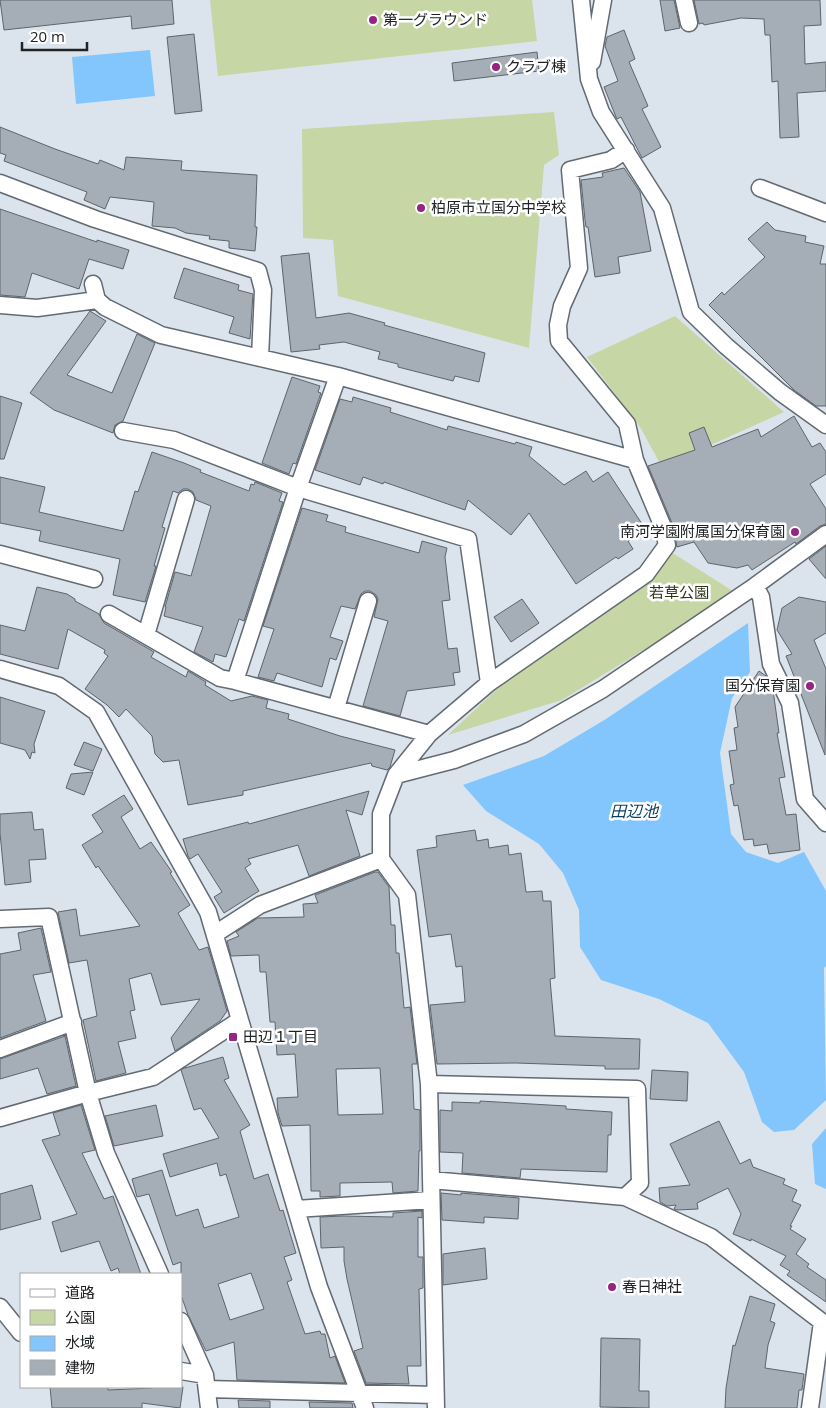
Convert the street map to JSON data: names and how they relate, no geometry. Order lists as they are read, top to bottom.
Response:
{
  "water": ["田辺池"],
  "parks": ["若草公園"],
  "places": {
    "other": [
      "第一グラウンド",
      "クラブ棟",
      "柏原市立国分中学校",
      "南河学園附属国分保育園",
      "国分保育園",
      "春日神社"
    ],
    "transit": ["田辺１丁目"]
  },
  "legend": [
    "道路",
    "公園",
    "水域",
    "建物"
  ],
  "scale_bar": "20 m"
}
